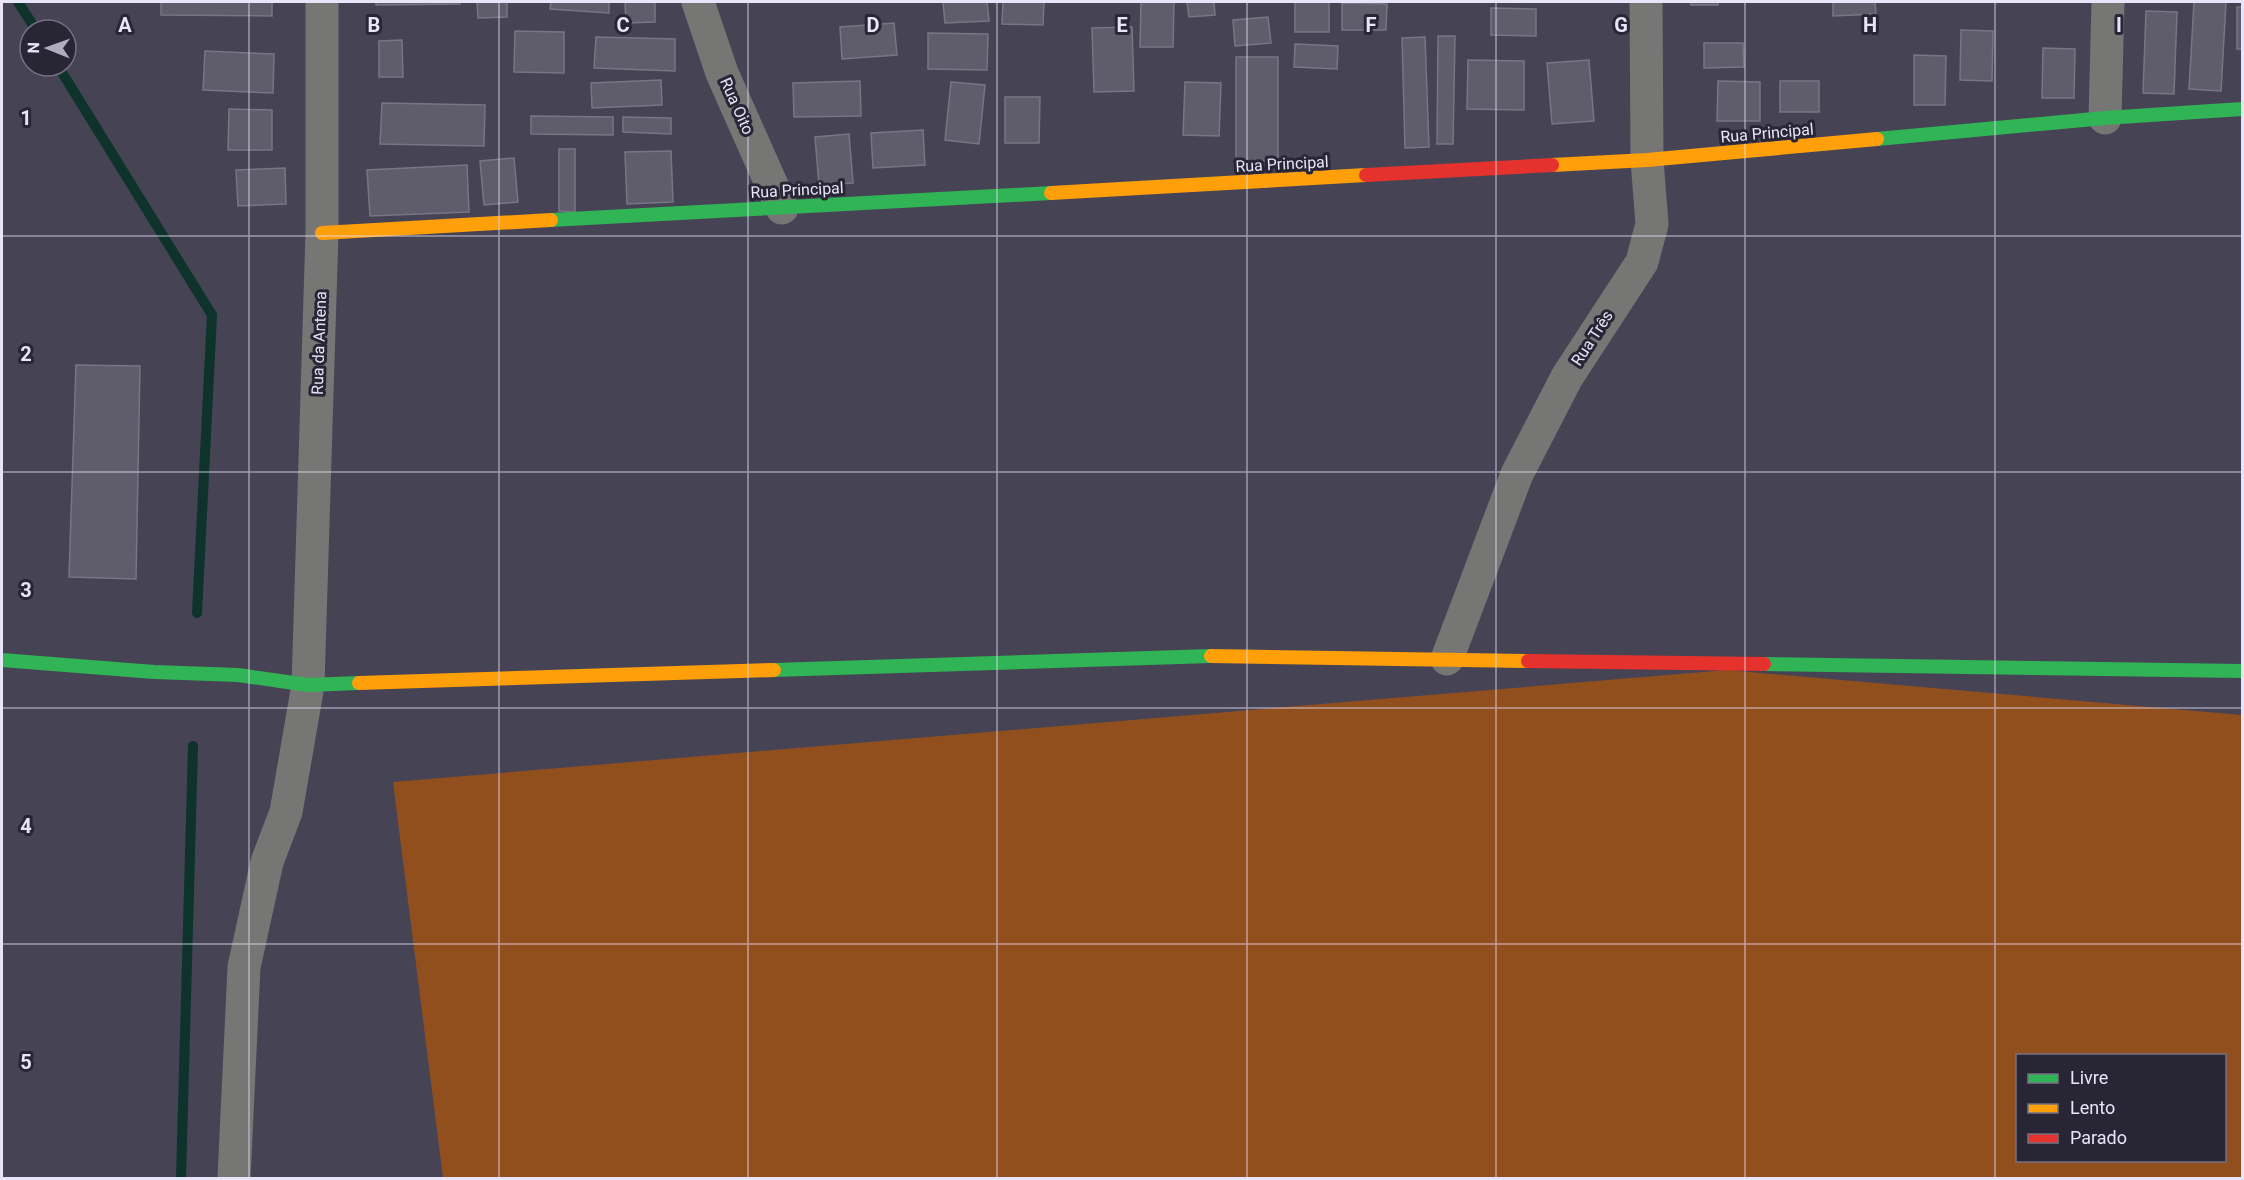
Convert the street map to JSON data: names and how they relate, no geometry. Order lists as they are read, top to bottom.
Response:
{
  "streets": {
    "main road": ["Rua Principal"],
    "street": ["Rua Oito", "Rua Três", "Rua da Antena"]
  },
  "crossings": [
    ["Rua Oito", "Rua Principal"],
    ["Rua Principal", "Rua Três"],
    ["Rua Principal", "Rua da Antena"]
  ],
  "legend": ["Livre", "Lento", "Parado"],
  "north": "left",
  "grid": {
    "columns": [
      "A",
      "B",
      "C",
      "D",
      "E",
      "F",
      "G",
      "H",
      "I"
    ],
    "rows": [
      "1",
      "2",
      "3",
      "4",
      "5"
    ]
  }
}
